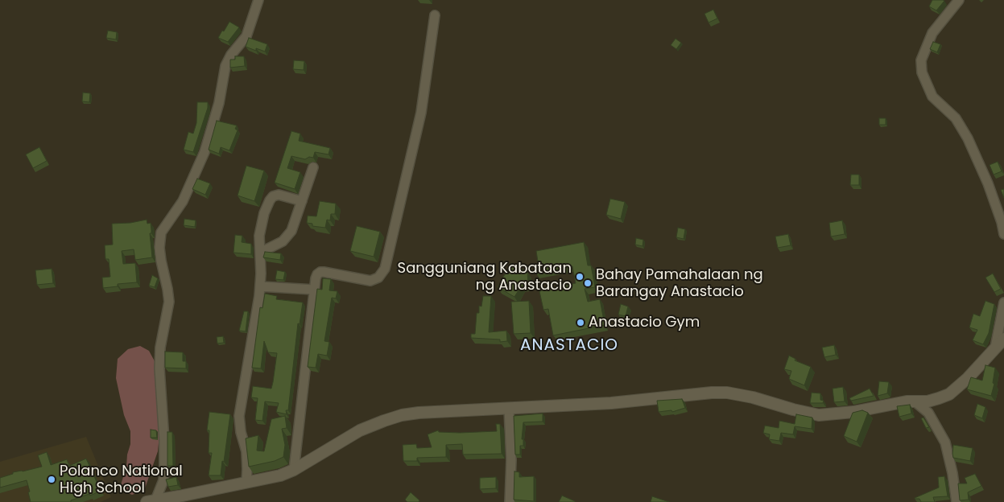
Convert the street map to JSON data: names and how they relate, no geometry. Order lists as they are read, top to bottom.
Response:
{
  "districts": ["ANASTACIO"],
  "places": [
    "Sangguniang Kabataan ng Anastacio",
    "Bahay Pamahalaan ng Barangay Anastacio",
    "Anastacio Gym",
    "Polanco National High School"
  ]
}
